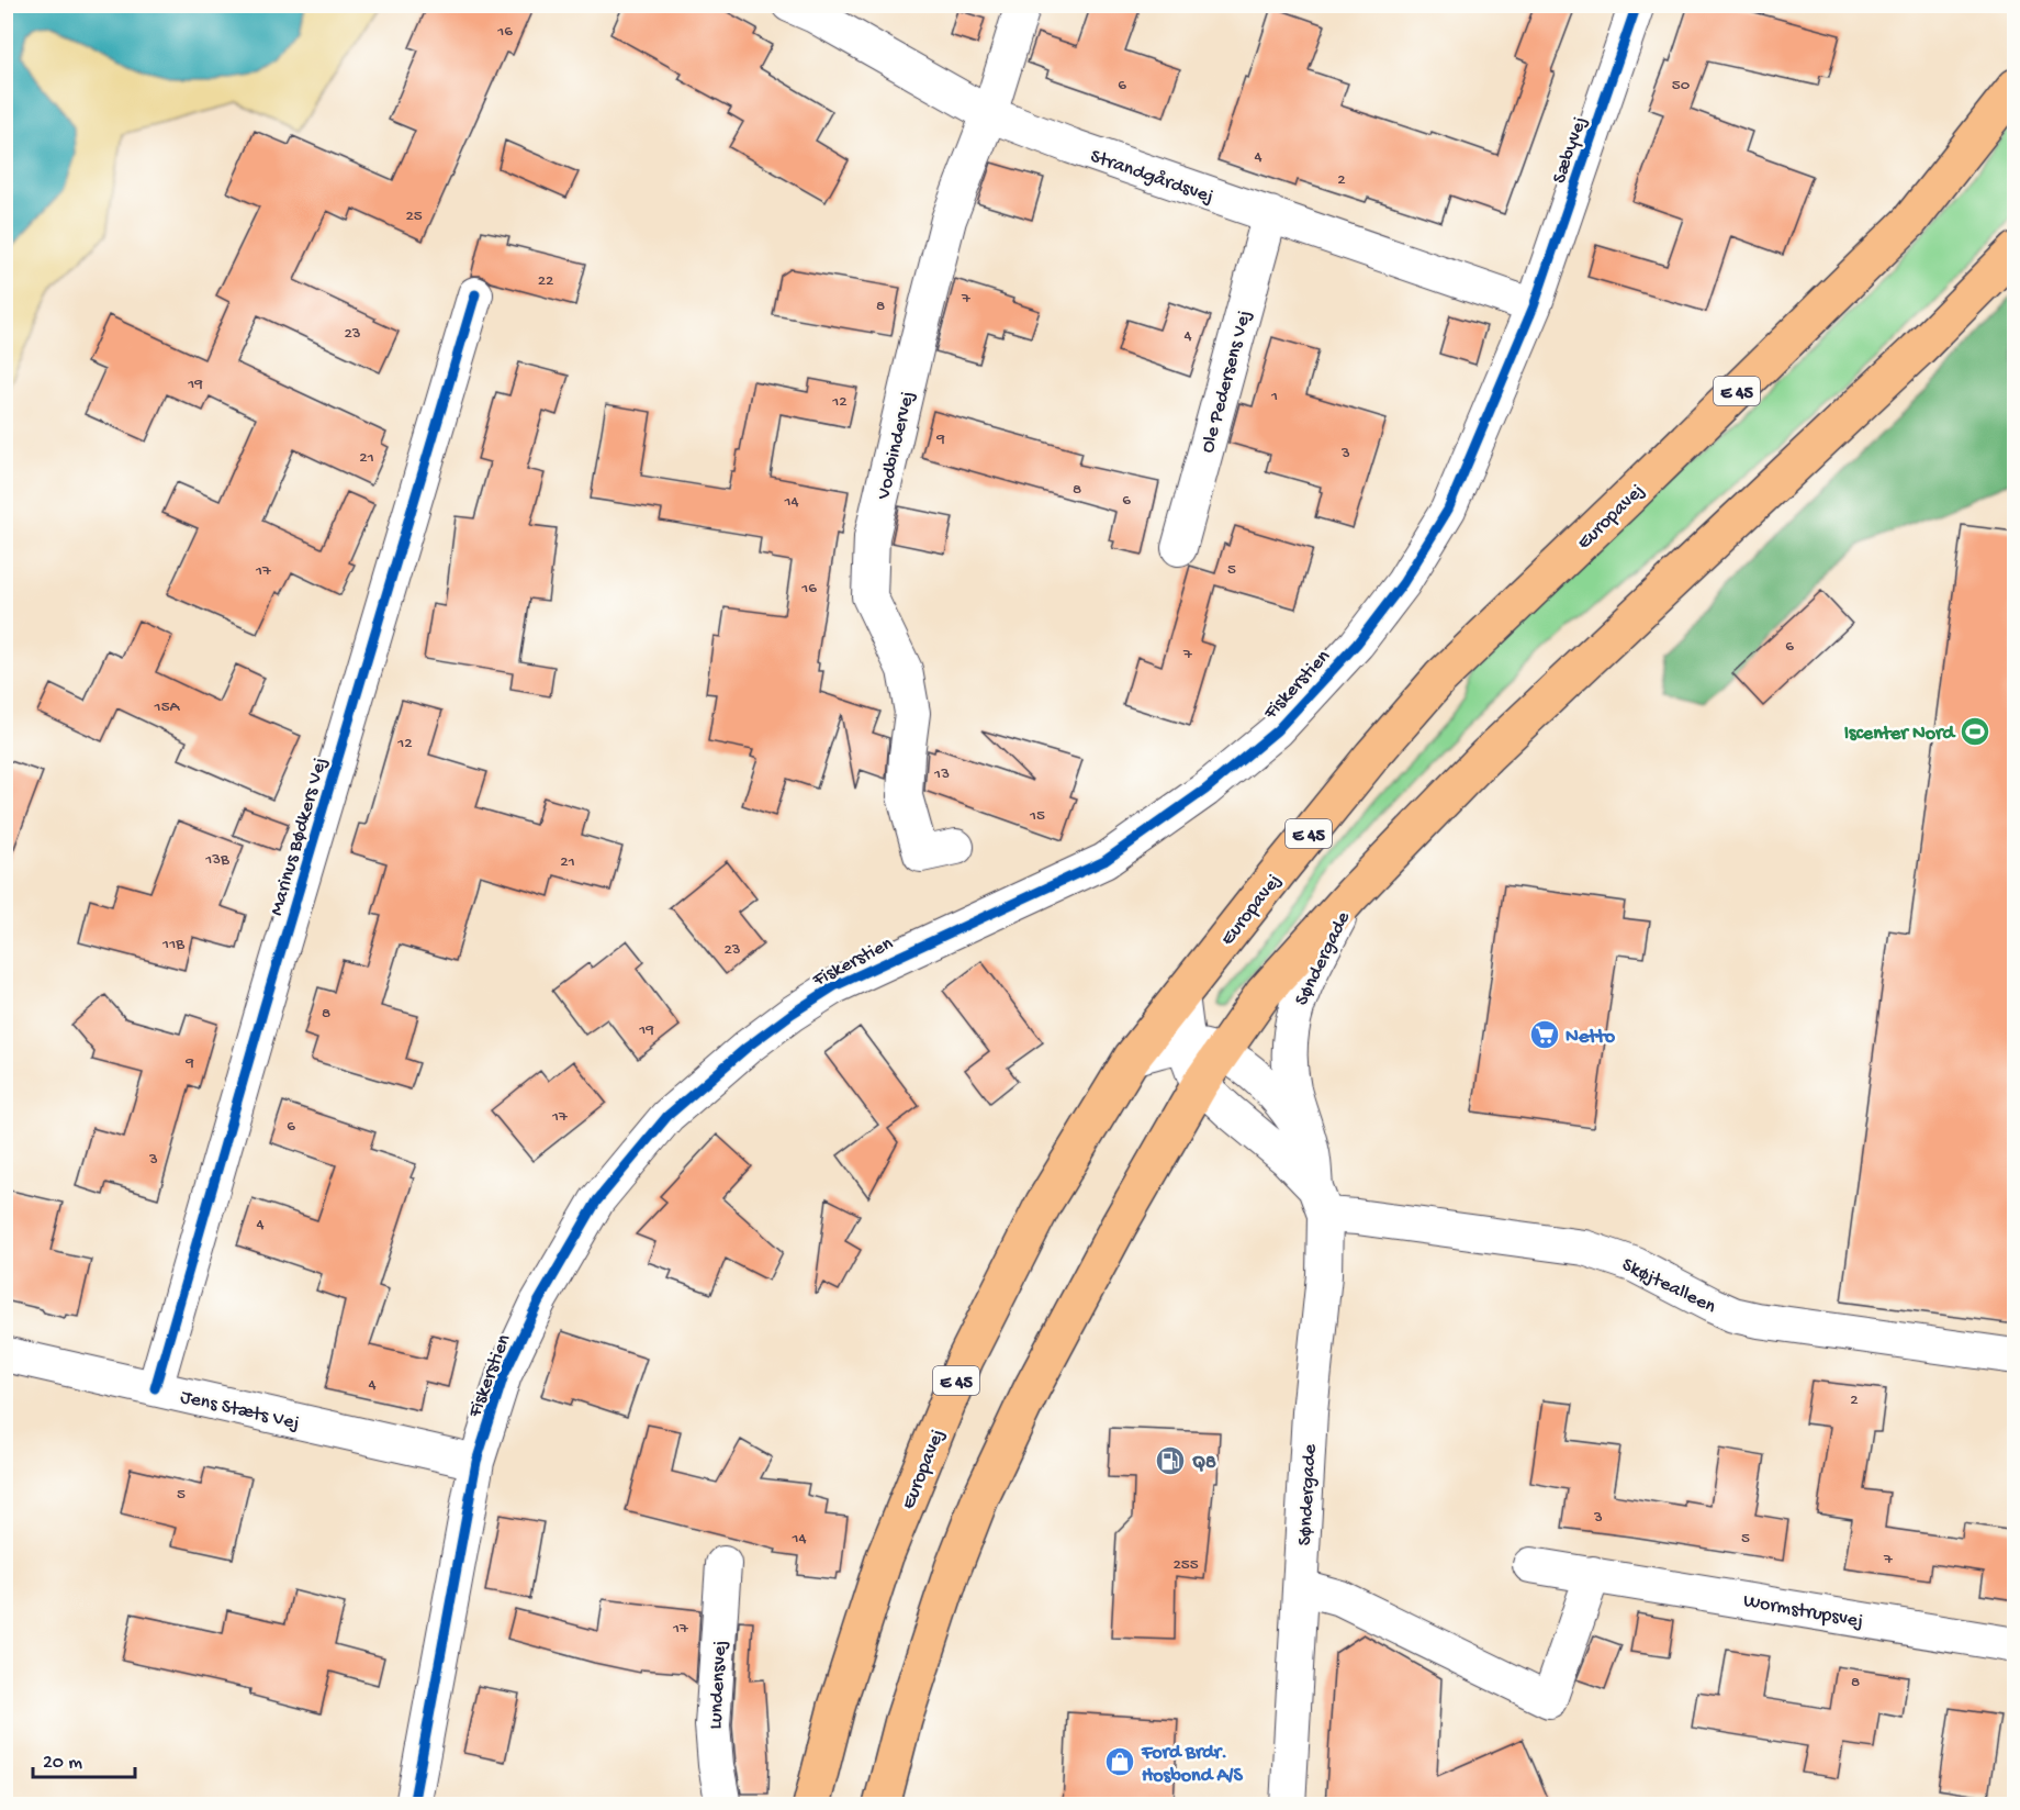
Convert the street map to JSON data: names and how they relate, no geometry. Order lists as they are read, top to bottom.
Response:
{
  "streets": {
    "main road": ["E 45", "Europavej"],
    "street": [
      "Sæbyvej",
      "Strandgårdsvej",
      "Ole Pedersens Vej",
      "Vodbindervej",
      "Fiskerstien",
      "Marinus Bødkers Vej",
      "Søndergade",
      "Skøjtealleen",
      "Jens Stæts Vej",
      "Wormstrupsvej",
      "Lundensvej"
    ]
  },
  "crossings": [
    ["Sæbyvej", "Strandgårdsvej"],
    ["Sæbyvej", "Fiskerstien"],
    ["Strandgårdsvej", "Ole Pedersens Vej"],
    ["Strandgårdsvej", "Vodbindervej"],
    ["Strandgårdsvej", "Fiskerstien"],
    ["Europavej", "Søndergade"],
    ["Fiskerstien", "Jens Stæts Vej"],
    ["Marinus Bødkers Vej", "Jens Stæts Vej"],
    ["Søndergade", "Skøjtealleen"]
  ],
  "places": {
    "sports": ["Iscenter Nord"],
    "supermarket": ["Netto"],
    "fuel station": ["Q8"],
    "shop": ["Ford Brdr. Hosbond A/S"]
  },
  "house_numbers": [
    "16",
    "6",
    "50",
    "4",
    "2",
    "25",
    "22",
    "7",
    "8",
    "23",
    "4",
    "19",
    "1",
    "12",
    "9",
    "3",
    "21",
    "8",
    "6",
    "14",
    "5",
    "17",
    "16",
    "6",
    "7",
    "15A",
    "12",
    "13",
    "15",
    "13B",
    "21",
    "11B",
    "23",
    "8",
    "19",
    "9",
    "17",
    "6",
    "3",
    "4",
    "4",
    "2",
    "5",
    "3",
    "14",
    "5",
    "7",
    "255",
    "17",
    "8"
  ],
  "scale_bar": "20 m"
}
